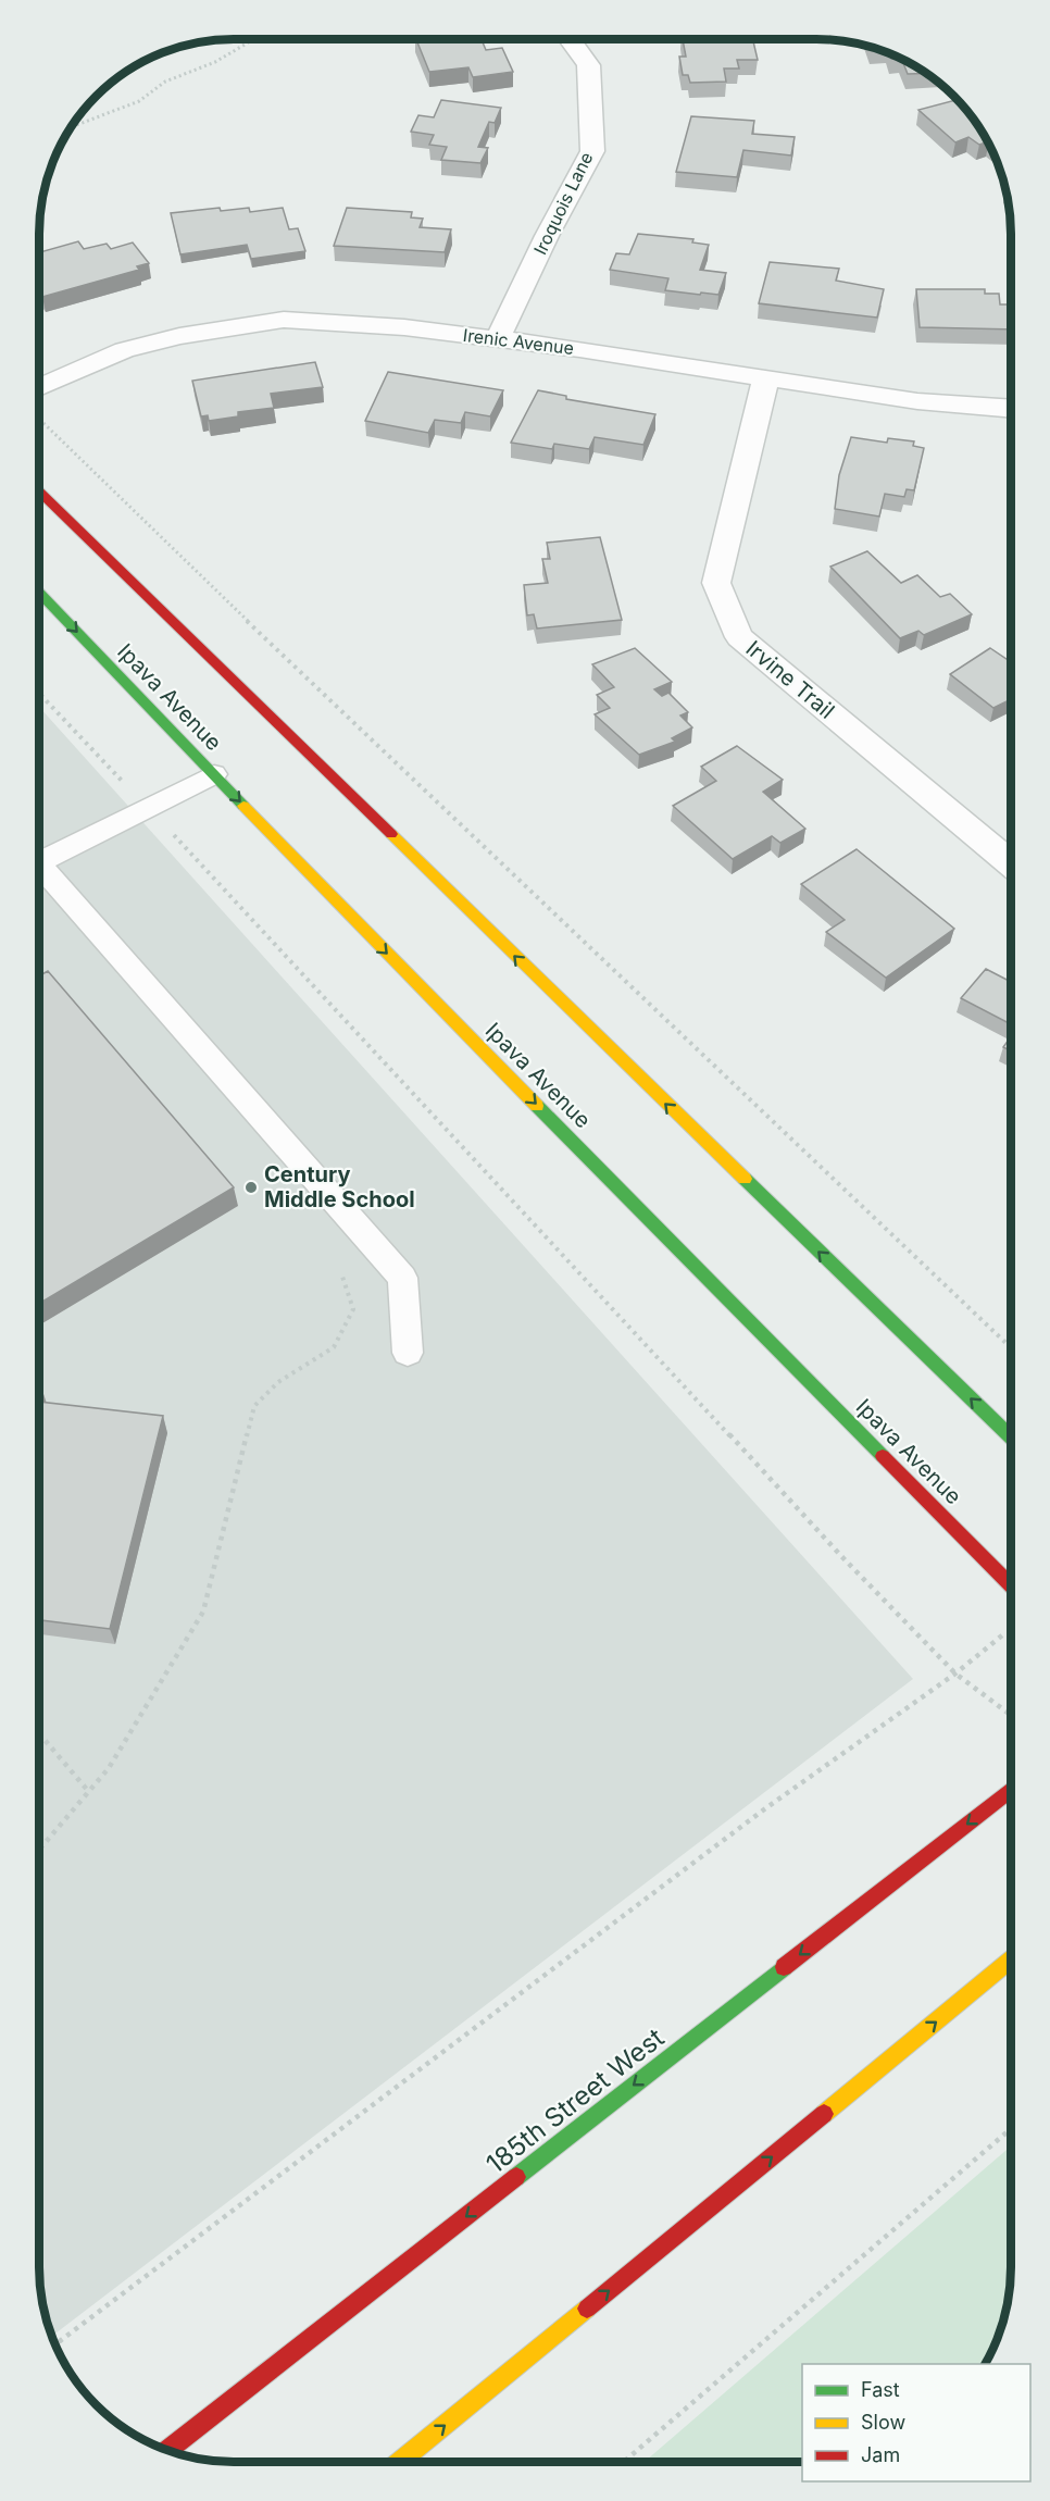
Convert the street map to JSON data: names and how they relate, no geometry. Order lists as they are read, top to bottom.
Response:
{
  "streets": {
    "street": [
      "Iroquois Lane",
      "Irenic Avenue",
      "Irvine Trail",
      "Ipava Avenue",
      "185th Street West"
    ]
  },
  "crossings": [
    ["Iroquois Lane", "Irenic Avenue"],
    ["Irenic Avenue", "Irvine Trail"]
  ],
  "one_way": ["185th Street West"],
  "places": ["Century Middle School"],
  "legend": ["Fast", "Slow", "Jam"]
}
